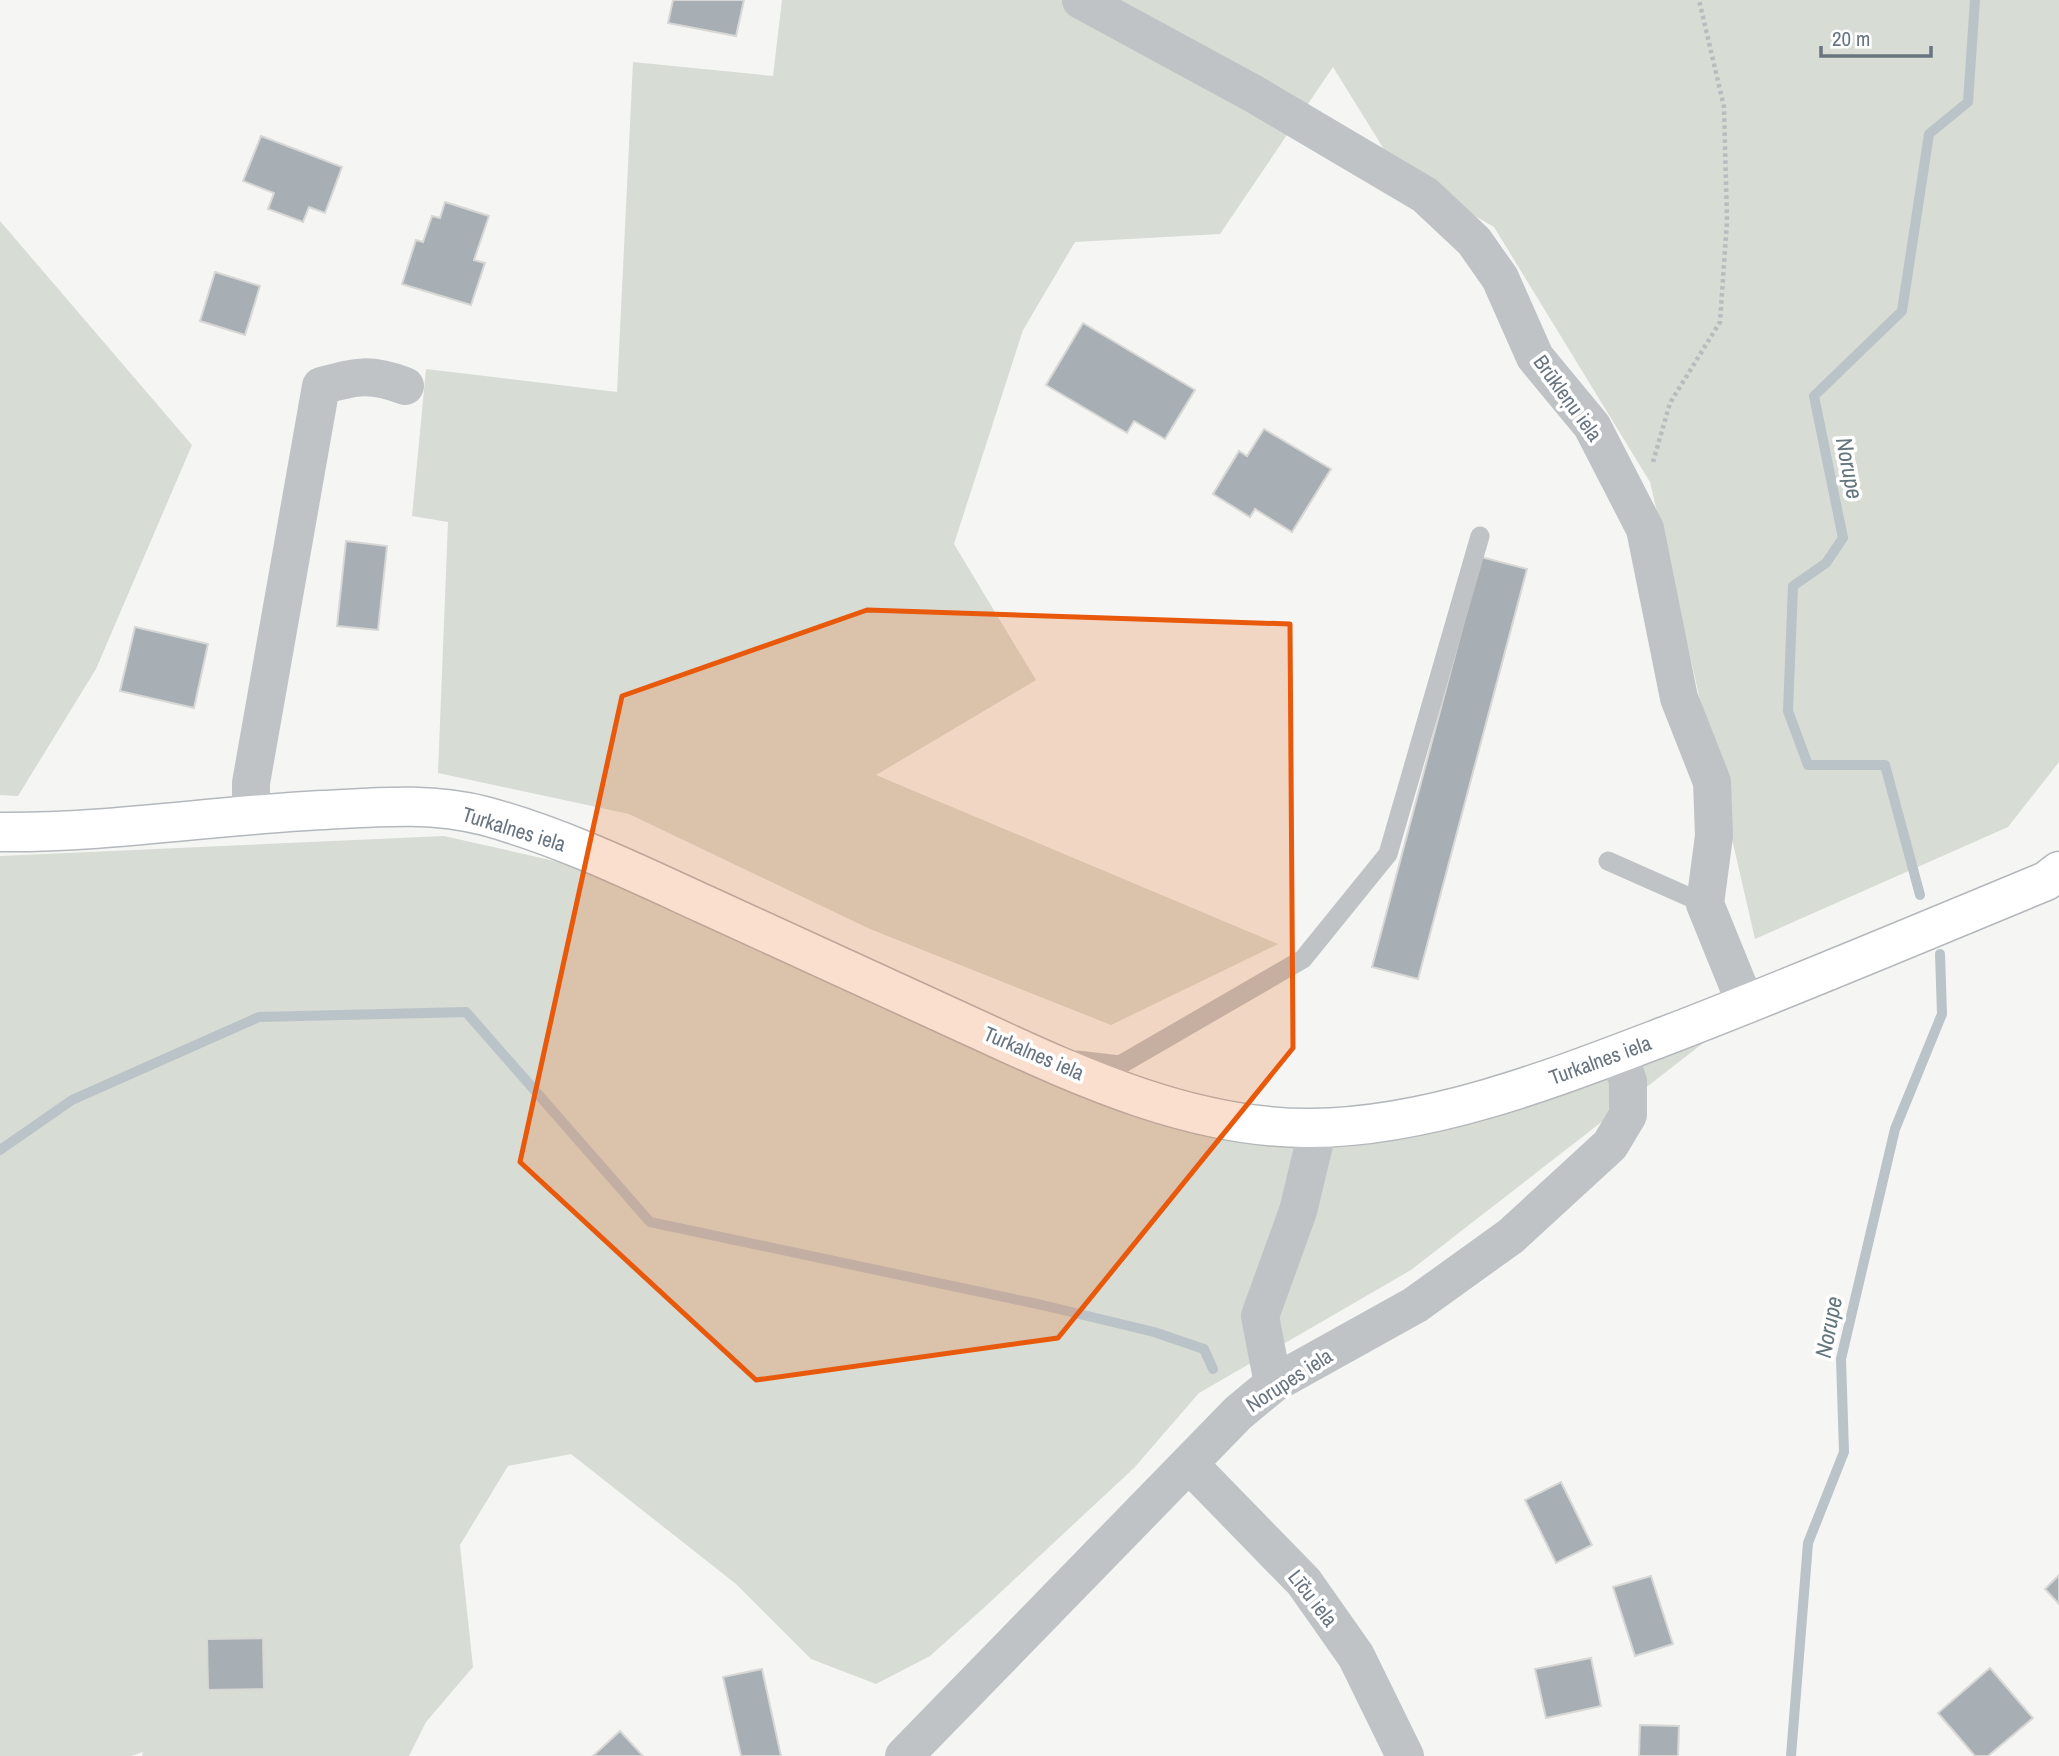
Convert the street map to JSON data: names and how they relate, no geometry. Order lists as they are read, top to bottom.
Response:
{
  "streets": {
    "main road": ["Turkalnes iela"],
    "street": ["Brūkleņu iela", "Norupes iela", "Līču iela"]
  },
  "crossings": [
    ["Brūkleņu iela", "Turkalnes iela"],
    ["Turkalnes iela", "Norupes iela"],
    ["Norupes iela", "Līču iela"]
  ],
  "water": ["Norupe"],
  "scale_bar": "20 m"
}
